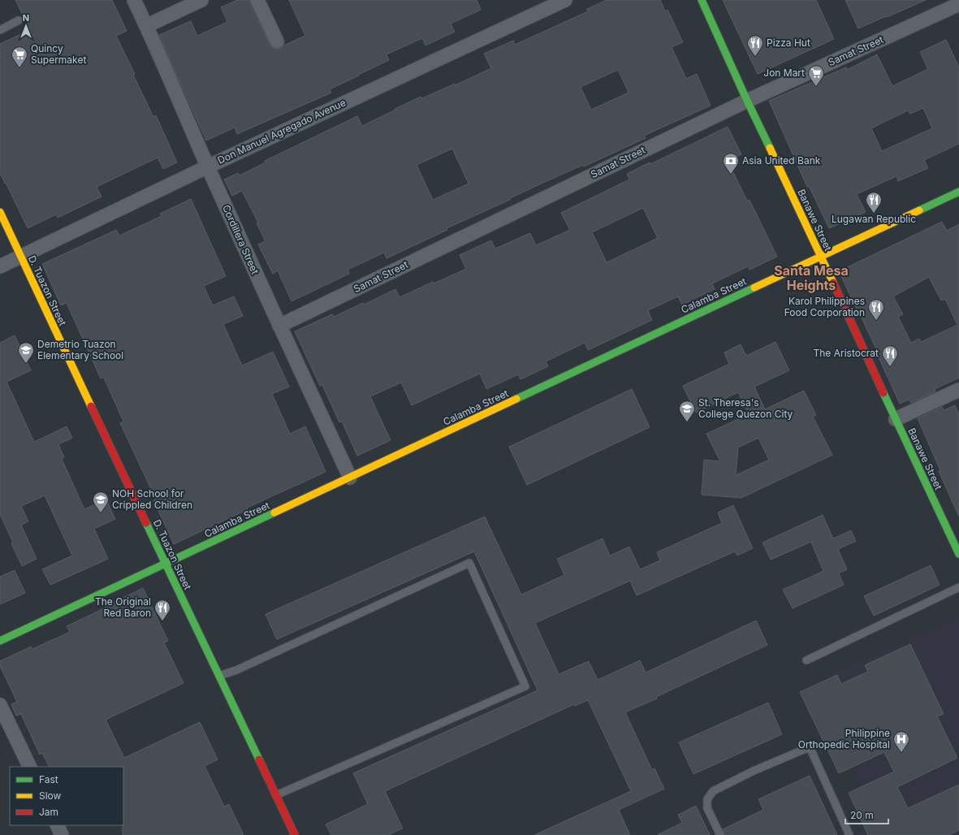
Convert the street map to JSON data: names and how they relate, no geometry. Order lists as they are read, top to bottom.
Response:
{
  "streets": {
    "street": [
      "Samat Street",
      "Don Manuel Agregado Avenue",
      "Banawe Street",
      "Cordillera Street",
      "D. Tuazon Street",
      "Calamba Street"
    ]
  },
  "crossings": [
    ["Samat Street", "Banawe Street"],
    ["Samat Street", "Cordillera Street"],
    ["Don Manuel Agregado Avenue", "Cordillera Street"],
    ["Don Manuel Agregado Avenue", "D. Tuazon Street"],
    ["Banawe Street", "Calamba Street"],
    ["Cordillera Street", "Calamba Street"],
    ["D. Tuazon Street", "Calamba Street"]
  ],
  "districts": ["Santa Mesa Heights"],
  "places": {
    "restaurant": [
      "Pizza Hut",
      "Lugawan Republic",
      "Karol Philippines Food Corporation",
      "The Aristocrat",
      "The Original Red Baron"
    ],
    "supermarket": ["Quincy Supermaket", "Jon Mart"],
    "bank": ["Asia United Bank"],
    "school or university": ["Demetrio Tuazon Elementary School", "St. Theresa's College Quezon City", "NOH School for Crippled Children"],
    "hospital": ["Philippine Orthopedic Hospital"]
  },
  "legend": ["Fast", "Slow", "Jam"],
  "scale_bar": "20 m",
  "north": "top"
}
